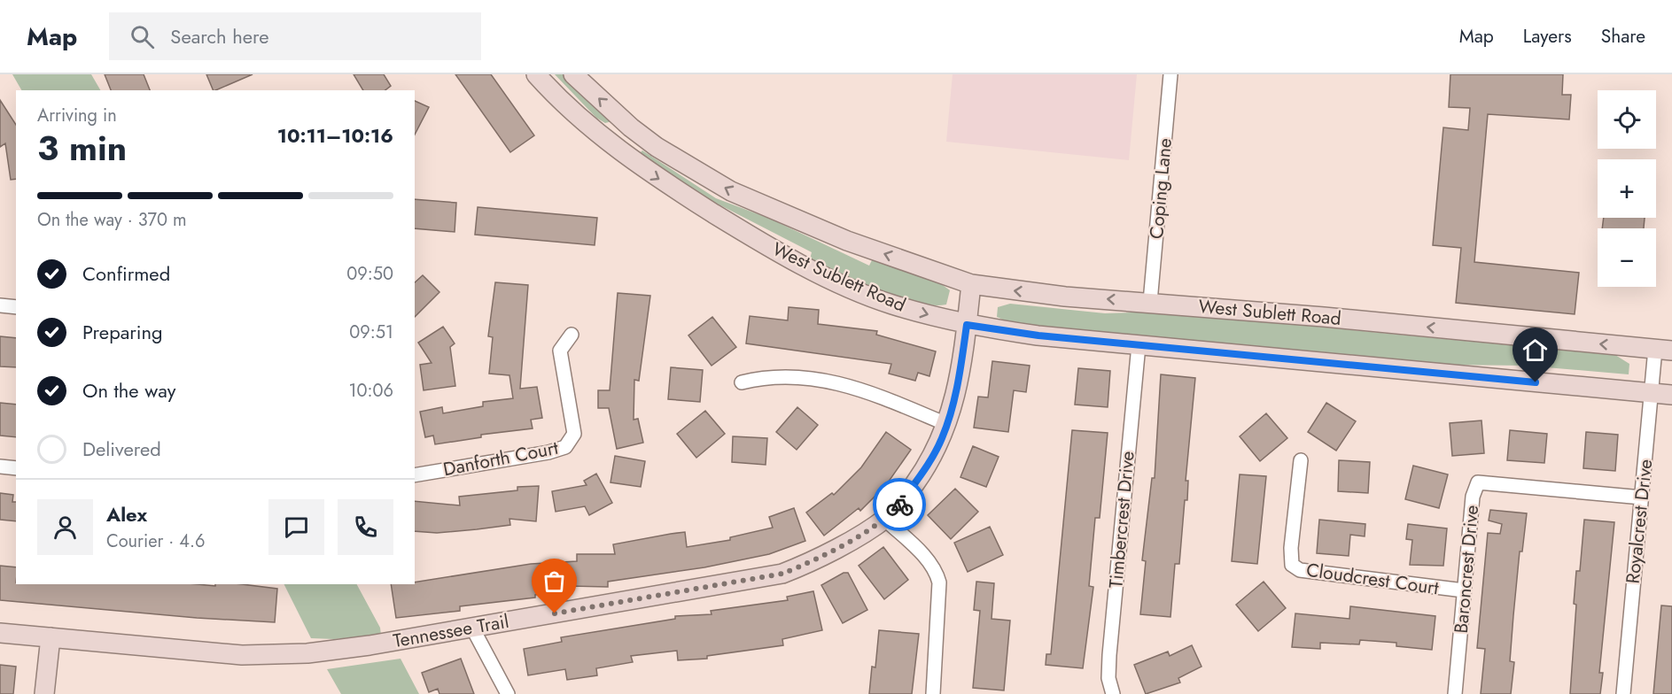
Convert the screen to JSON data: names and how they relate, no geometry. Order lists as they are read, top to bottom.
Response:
{
  "streets": {
    "main road": ["West Sublett Road", "Tennessee Trail"],
    "street": [
      "Coping Lane",
      "Danforth Court",
      "Timbercrest Drive",
      "Royalcrest Drive",
      "Baroncrest Drive",
      "Cloudcrest Court"
    ]
  },
  "crossings": [
    ["Coping Lane", "West Sublett Road"],
    ["West Sublett Road", "Timbercrest Drive"],
    ["West Sublett Road", "Royalcrest Drive"],
    ["West Sublett Road", "Tennessee Trail"],
    ["Royalcrest Drive", "Baroncrest Drive"],
    ["Baroncrest Drive", "Cloudcrest Court"]
  ],
  "page": {
    "header": "Map",
    "search": "Search here",
    "nav": ["Map", "Layers", "Share"],
    "map_buttons": ["+", "−"],
    "heading": ["3 min", "Arriving in", "10:11–10:16"],
    "panel": ["Alex", "Courier · 4.6"],
    "bar": "On the way · 370 m",
    "list": [
      ["Confirmed", "09:50"],
      ["Preparing", "09:51"],
      ["On the way", "10:06"],
      "Delivered"
    ]
  }
}
